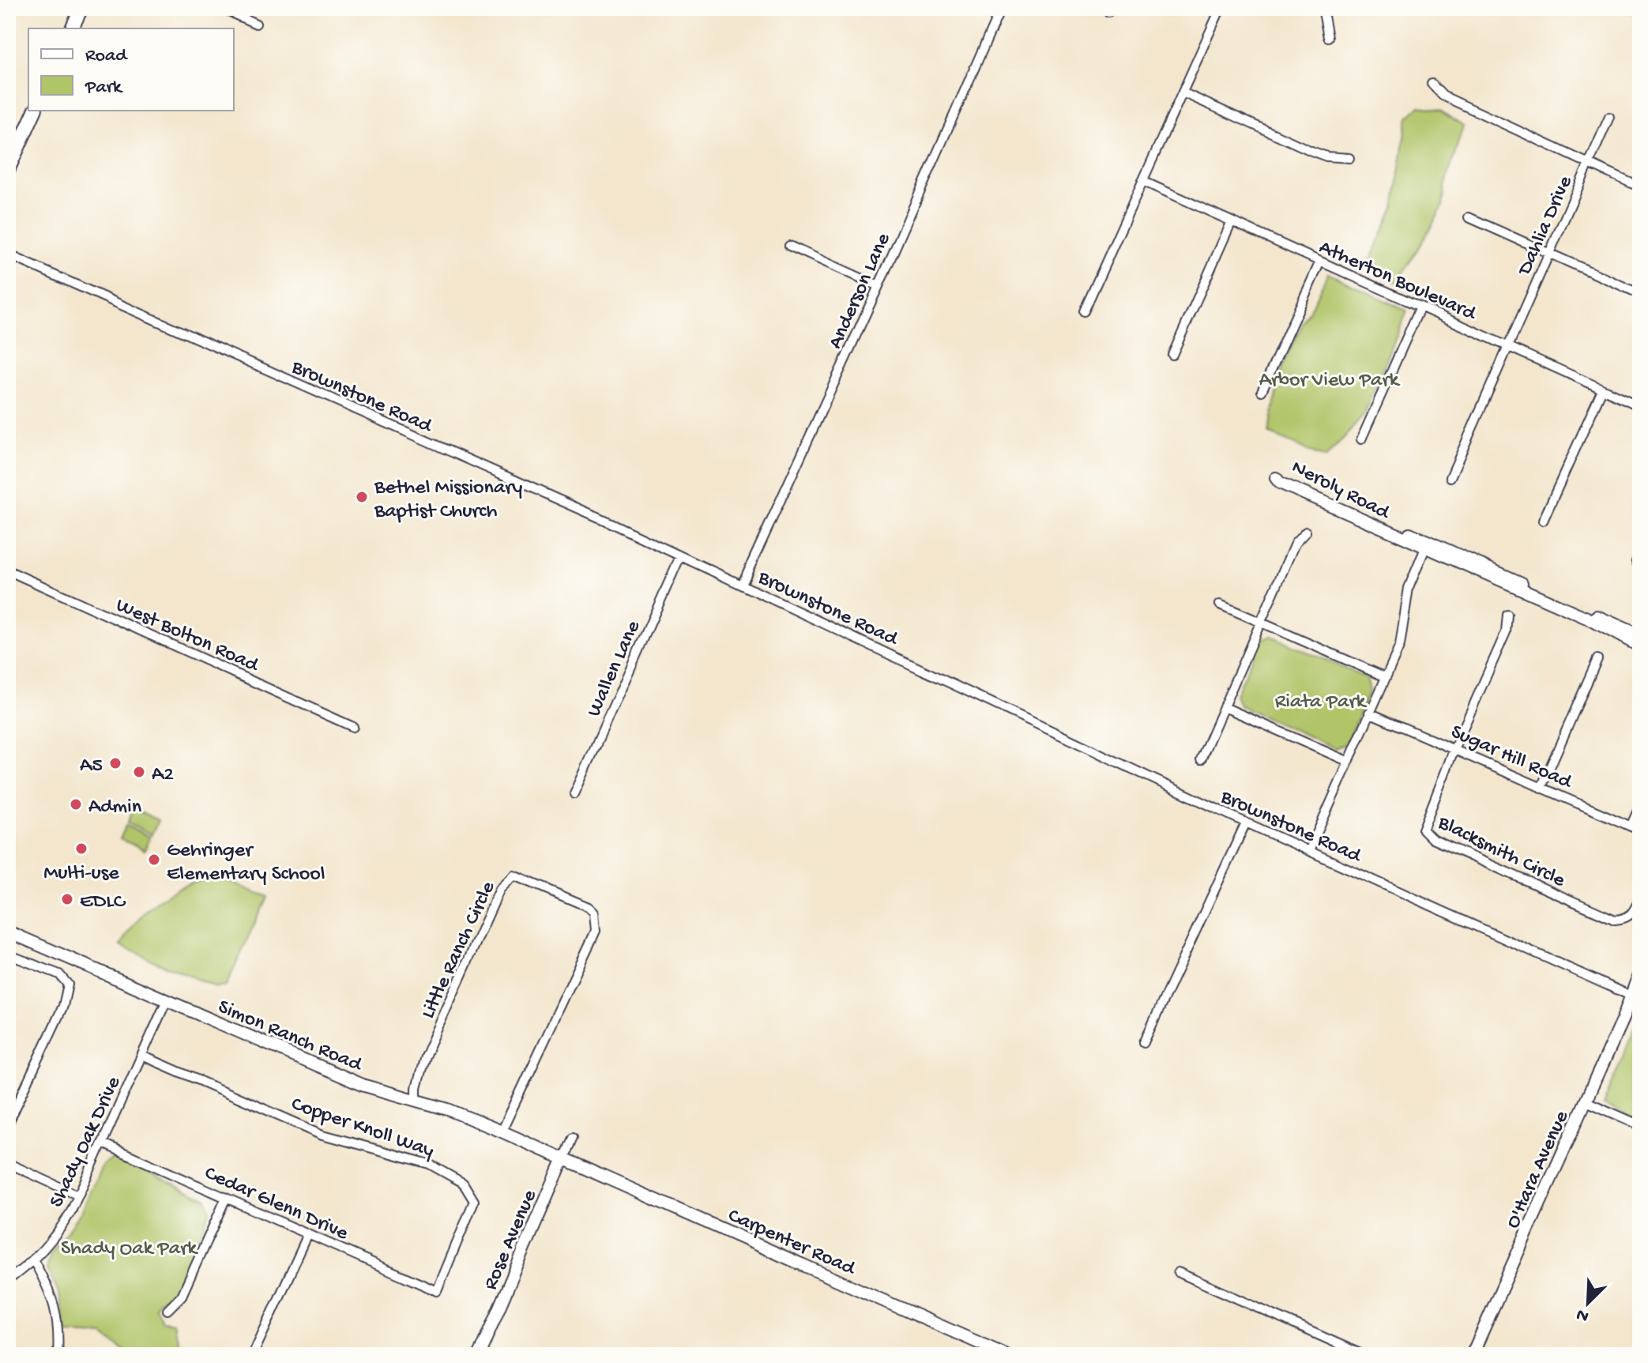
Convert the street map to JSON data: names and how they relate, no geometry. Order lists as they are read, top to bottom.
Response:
{
  "streets": {
    "street": [
      "Dahlia Drive",
      "Atherton Boulevard",
      "Anderson Lane",
      "Brownstone Road",
      "Neroly Road",
      "West Bolton Road",
      "Wallen Lane",
      "Sugar Hill Road",
      "Blacksmith Circle",
      "Little Ranch Circle",
      "Simon Ranch Road",
      "Copper Knoll Way",
      "Shady Oak Drive",
      "O'Hara Avenue",
      "Cedar Glenn Drive",
      "Rose Avenue",
      "Carpenter Road"
    ]
  },
  "crossings": [
    ["Dahlia Drive", "Atherton Boulevard"],
    ["Anderson Lane", "Brownstone Road"],
    ["Brownstone Road", "Wallen Lane"],
    ["Brownstone Road", "O'Hara Avenue"],
    ["Sugar Hill Road", "Blacksmith Circle"],
    ["Little Ranch Circle", "Simon Ranch Road"],
    ["Simon Ranch Road", "Shady Oak Drive"],
    ["Simon Ranch Road", "Rose Avenue"],
    ["Simon Ranch Road", "Carpenter Road"],
    ["Copper Knoll Way", "Shady Oak Drive"],
    ["Copper Knoll Way", "Cedar Glenn Drive"],
    ["Shady Oak Drive", "Cedar Glenn Drive"],
    ["Rose Avenue", "Carpenter Road"]
  ],
  "parks": ["Arbor View Park", "Riata Park", "Shady Oak Park"],
  "places": [
    "Bethel Missionary Baptist Church",
    "A5",
    "A2",
    "Admin",
    "Multi-use",
    "Gehringer Elementary School",
    "EDLC"
  ],
  "legend": ["Road", "Park"],
  "north": "bottom left"
}
